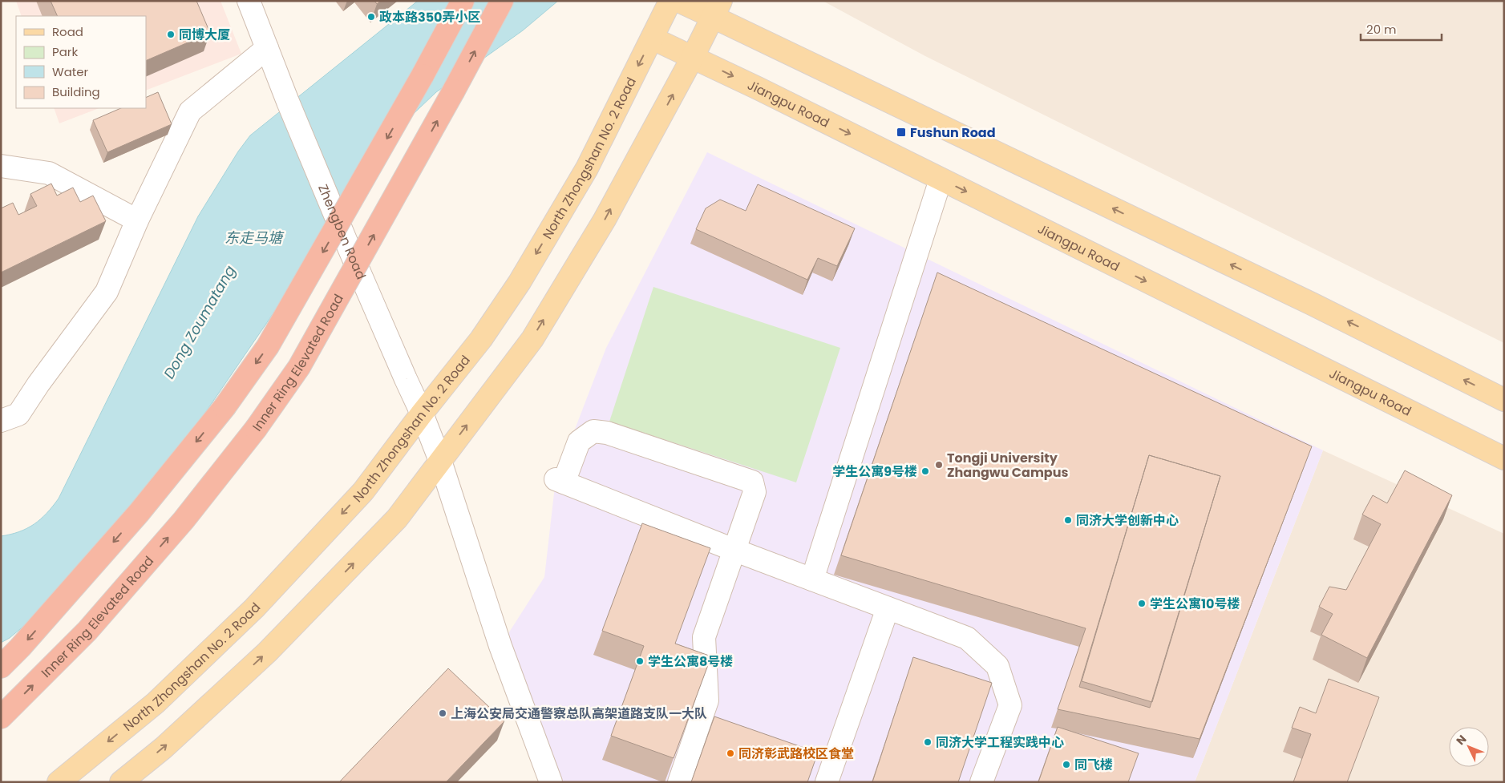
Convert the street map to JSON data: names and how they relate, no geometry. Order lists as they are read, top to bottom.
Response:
{
  "streets": {
    "highway": ["Inner Ring Elevated Road"],
    "main road": ["Jiangpu Road", "North Zhongshan No. 2 Road"],
    "street": ["Zhengben Road"]
  },
  "crossings": [
    ["Jiangpu Road", "North Zhongshan No. 2 Road"],
    ["North Zhongshan No. 2 Road", "Zhengben Road"]
  ],
  "water": ["东走马塘", "Dong Zoumatang"],
  "places": {
    "other": [
      "政本路350弄小区",
      "同博大厦",
      "Tongji University Zhangwu Campus",
      "学生公寓9号楼",
      "同济大学创新中心",
      "学生公寓10号楼",
      "学生公寓8号楼",
      "上海公安局交通警察总队高架道路支队一大队",
      "同济大学工程实践中心",
      "同济彰武路校区食堂",
      "同飞楼"
    ],
    "transit": ["Fushun Road"]
  },
  "legend": [
    "Road",
    "Park",
    "Water",
    "Building"
  ],
  "scale_bar": "20 m",
  "north": "top left"
}
